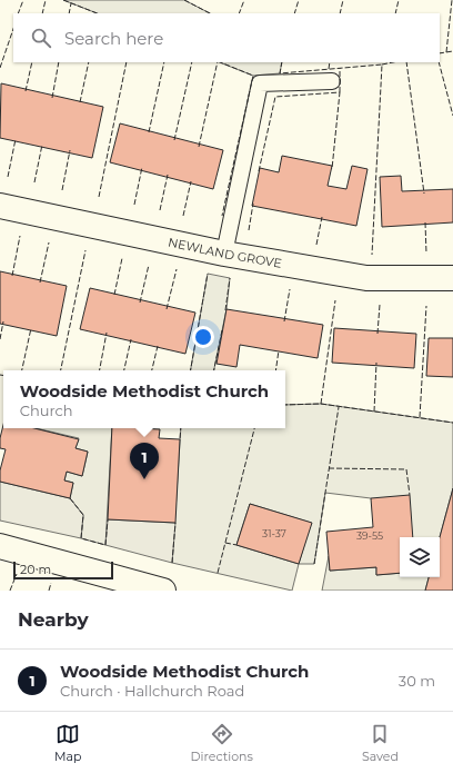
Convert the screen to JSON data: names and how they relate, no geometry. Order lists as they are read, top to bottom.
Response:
{
  "streets": {
    "street": ["NEWLAND GROVE"]
  },
  "house_numbers": ["31-37", "39-55"],
  "scale_bar": "20 m",
  "page": {
    "search": "Search here",
    "popup": ["Woodside Methodist Church", "Church"],
    "pins": "1",
    "scale": "20 m",
    "heading": "Nearby",
    "list": [
      {
        "mark": "1",
        "name": "Woodside Methodist Church",
        "note": "Church · Hallchurch Road",
        "value": "30 m"
      }
    ],
    "nav": ["Map", "Directions", "Saved"]
  }
}
